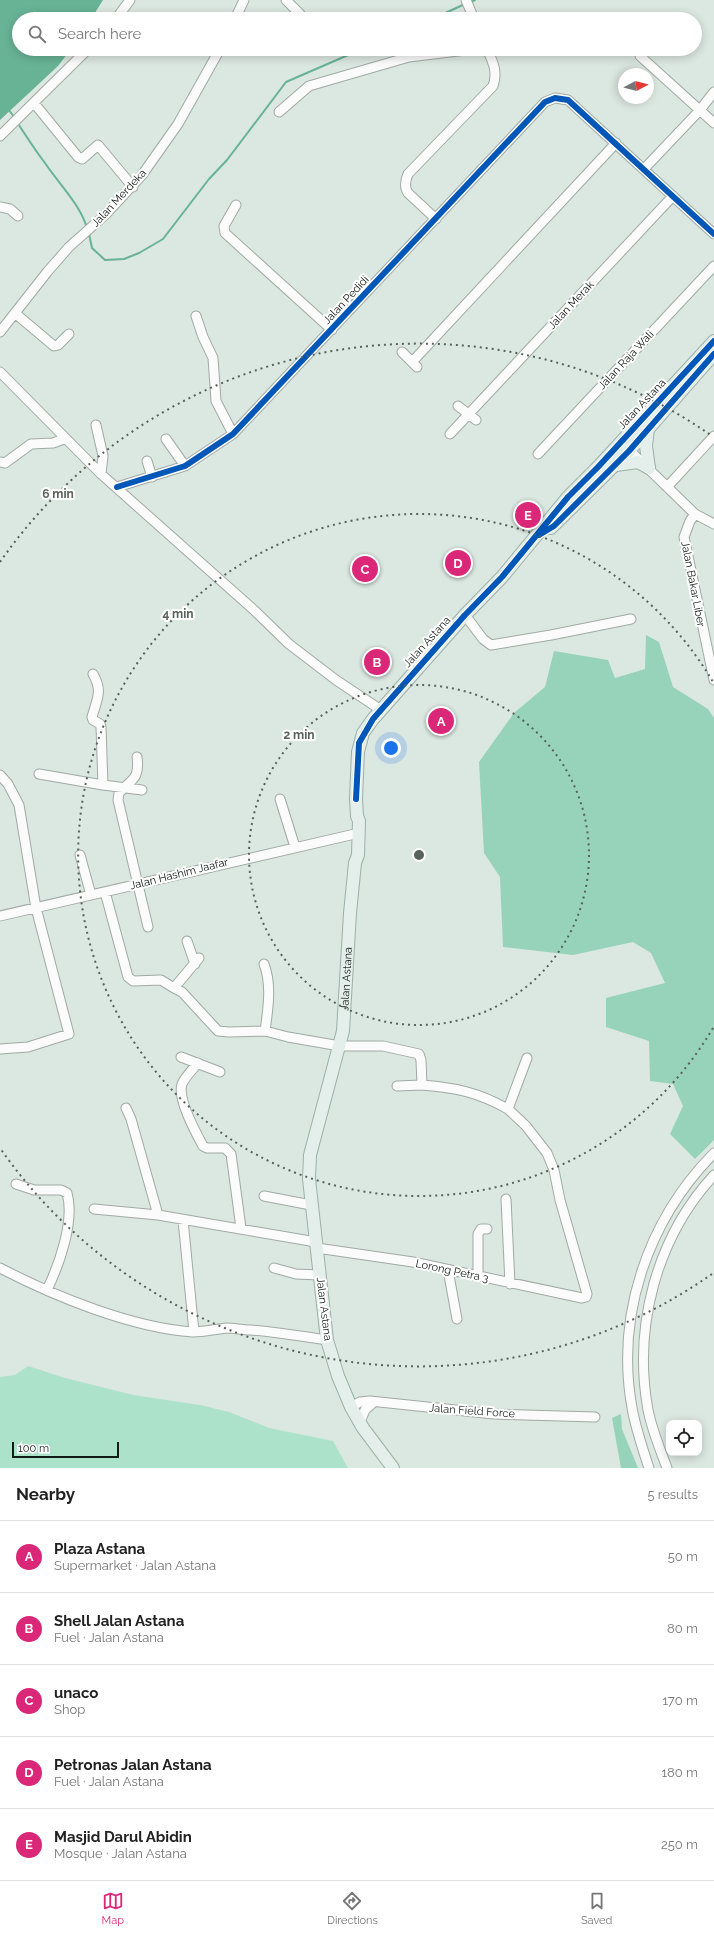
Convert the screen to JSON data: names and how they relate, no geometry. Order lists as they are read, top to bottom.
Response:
{
  "streets": {
    "main road": ["Jalan Astana"],
    "street": [
      "Jalan Merdeka",
      "Jalan Pedidi",
      "Jalan Merak",
      "Jalan Raja Wali",
      "Jalan Bakar Liber",
      "Jalan Hashim Jaafar",
      "Lorong Petra 3",
      "Jalan Field Force"
    ]
  },
  "crossings": [
    ["Jalan Astana", "Jalan Hashim Jaafar"],
    ["Jalan Astana", "Lorong Petra 3"],
    ["Jalan Astana", "Jalan Field Force"]
  ],
  "scale_bar": "100 m",
  "north": "right",
  "page": {
    "search": "Search here",
    "pins": [
      "E",
      "D",
      "C",
      "B",
      "A"
    ],
    "scale": "100 m",
    "heading": ["Nearby", "5 results"],
    "list": [
      {
        "mark": "A",
        "name": "Plaza Astana",
        "note": "Supermarket · Jalan Astana",
        "value": "50 m"
      },
      {
        "mark": "B",
        "name": "Shell Jalan Astana",
        "note": "Fuel · Jalan Astana",
        "value": "80 m"
      },
      {
        "mark": "C",
        "name": "unaco",
        "note": "Shop",
        "value": "170 m"
      },
      {
        "mark": "D",
        "name": "Petronas Jalan Astana",
        "note": "Fuel · Jalan Astana",
        "value": "180 m"
      },
      {
        "mark": "E",
        "name": "Masjid Darul Abidin",
        "note": "Mosque · Jalan Astana",
        "value": "250 m"
      }
    ],
    "nav": ["Map", "Directions", "Saved"]
  },
  "rings": ["6 min", "4 min", "2 min"]
}
